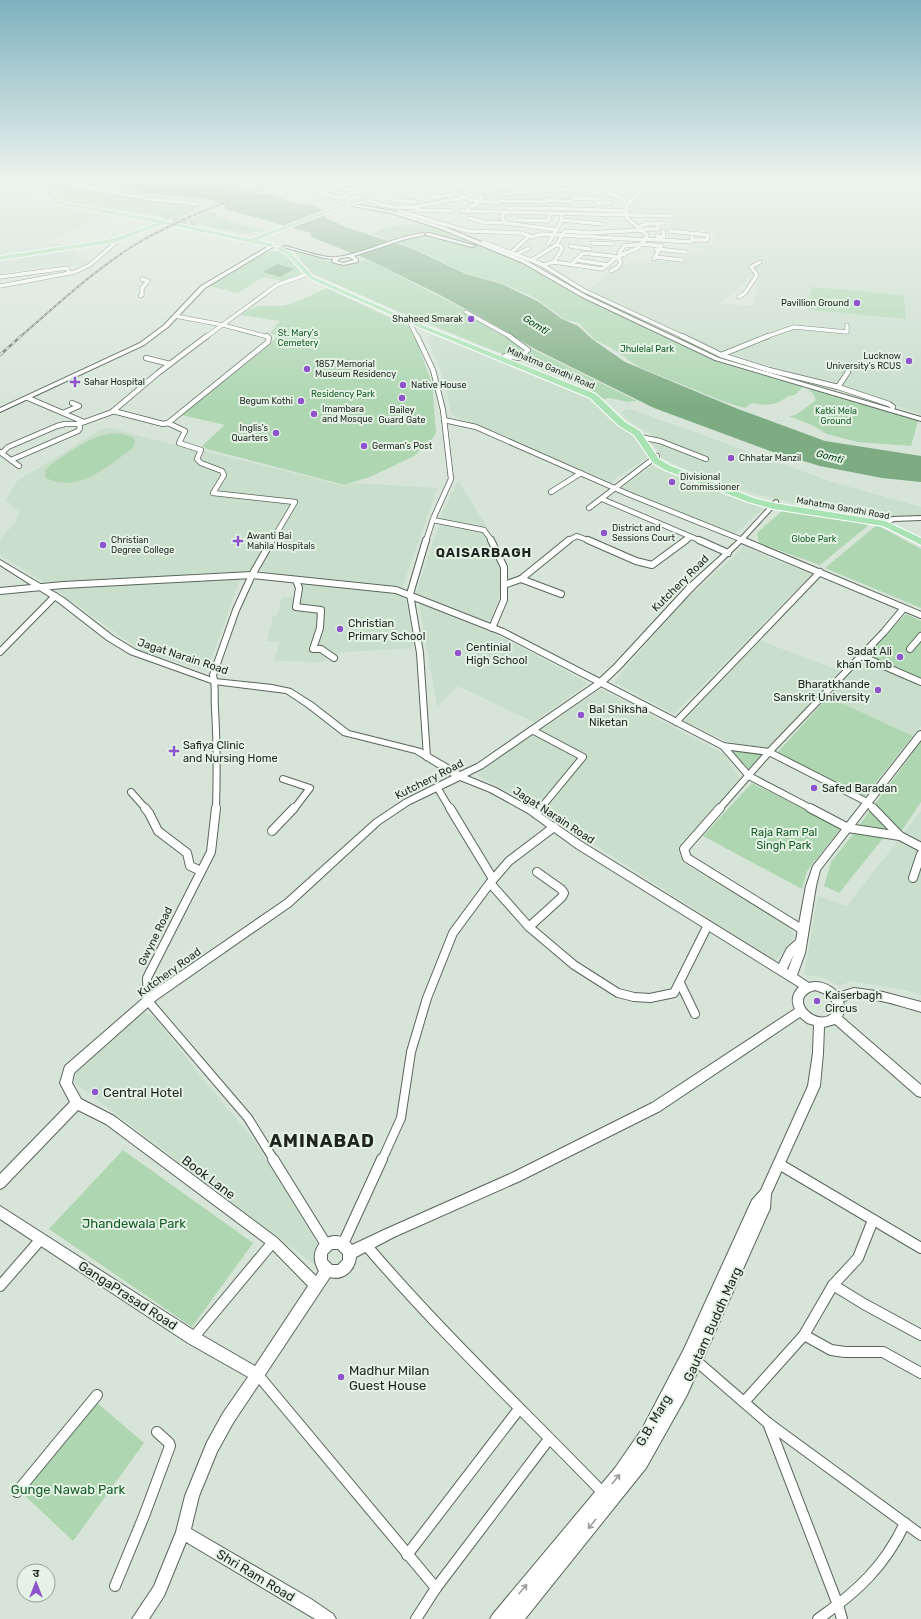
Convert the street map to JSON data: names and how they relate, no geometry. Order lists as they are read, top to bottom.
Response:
{
  "streets": {
    "main road": ["Mahatma Gandhi Road"],
    "street": [
      "Kutchery Road",
      "Jagat Narain Road",
      "Gwyne Road",
      "Book Lane",
      "GangaPrasad Road",
      "Gautam Buddh Marg",
      "Shri Ram Road"
    ]
  },
  "crossings": [
    ["Mahatma Gandhi Road", "Kutchery Road"],
    ["Kutchery Road", "Jagat Narain Road"],
    ["Kutchery Road", "Gwyne Road"],
    ["Kutchery Road", "Book Lane"],
    ["Jagat Narain Road", "Gwyne Road"],
    ["Jagat Narain Road", "Gautam Buddh Marg"]
  ],
  "districts": ["QAISARBAGH", "AMINABAD"],
  "water": ["Gomtī"],
  "parks": [
    "St. Mary's Cemetery",
    "Jhulelal Park",
    "Residency Park",
    "Katki Mela Ground",
    "Globe Park",
    "Raja Ram Pal Singh Park",
    "Jhandewala Park",
    "Gunge Nawab Park"
  ],
  "places": {
    "other": [
      "Pavillion Ground",
      "Shaheed Smarak",
      "Lucknow University's RCUS",
      "1857 Memorial Museum Residency",
      "Native House",
      "Bailey Guard Gate",
      "Begum Kothi",
      "Imambara and Mosque",
      "Inglis's Quarters",
      "German's Post",
      "Chhatar Manzil",
      "Divisional Commissioner",
      "District and Sessions Court",
      "Christian Degree College",
      "Christian Primary School",
      "Centinial High School",
      "Sadat Ali khan Tomb",
      "Bharatkhande Sanskrit University",
      "Bal Shiksha Niketan",
      "Safed Baradan",
      "Kaiserbagh Circus",
      "Central Hotel",
      "Madhur Milan Guest House"
    ],
    "health": ["Sahar Hospital", "Awanti Bai Mahila Hospitals", "Safiya Clinic and Nursing Home"]
  },
  "north": "top"
}
